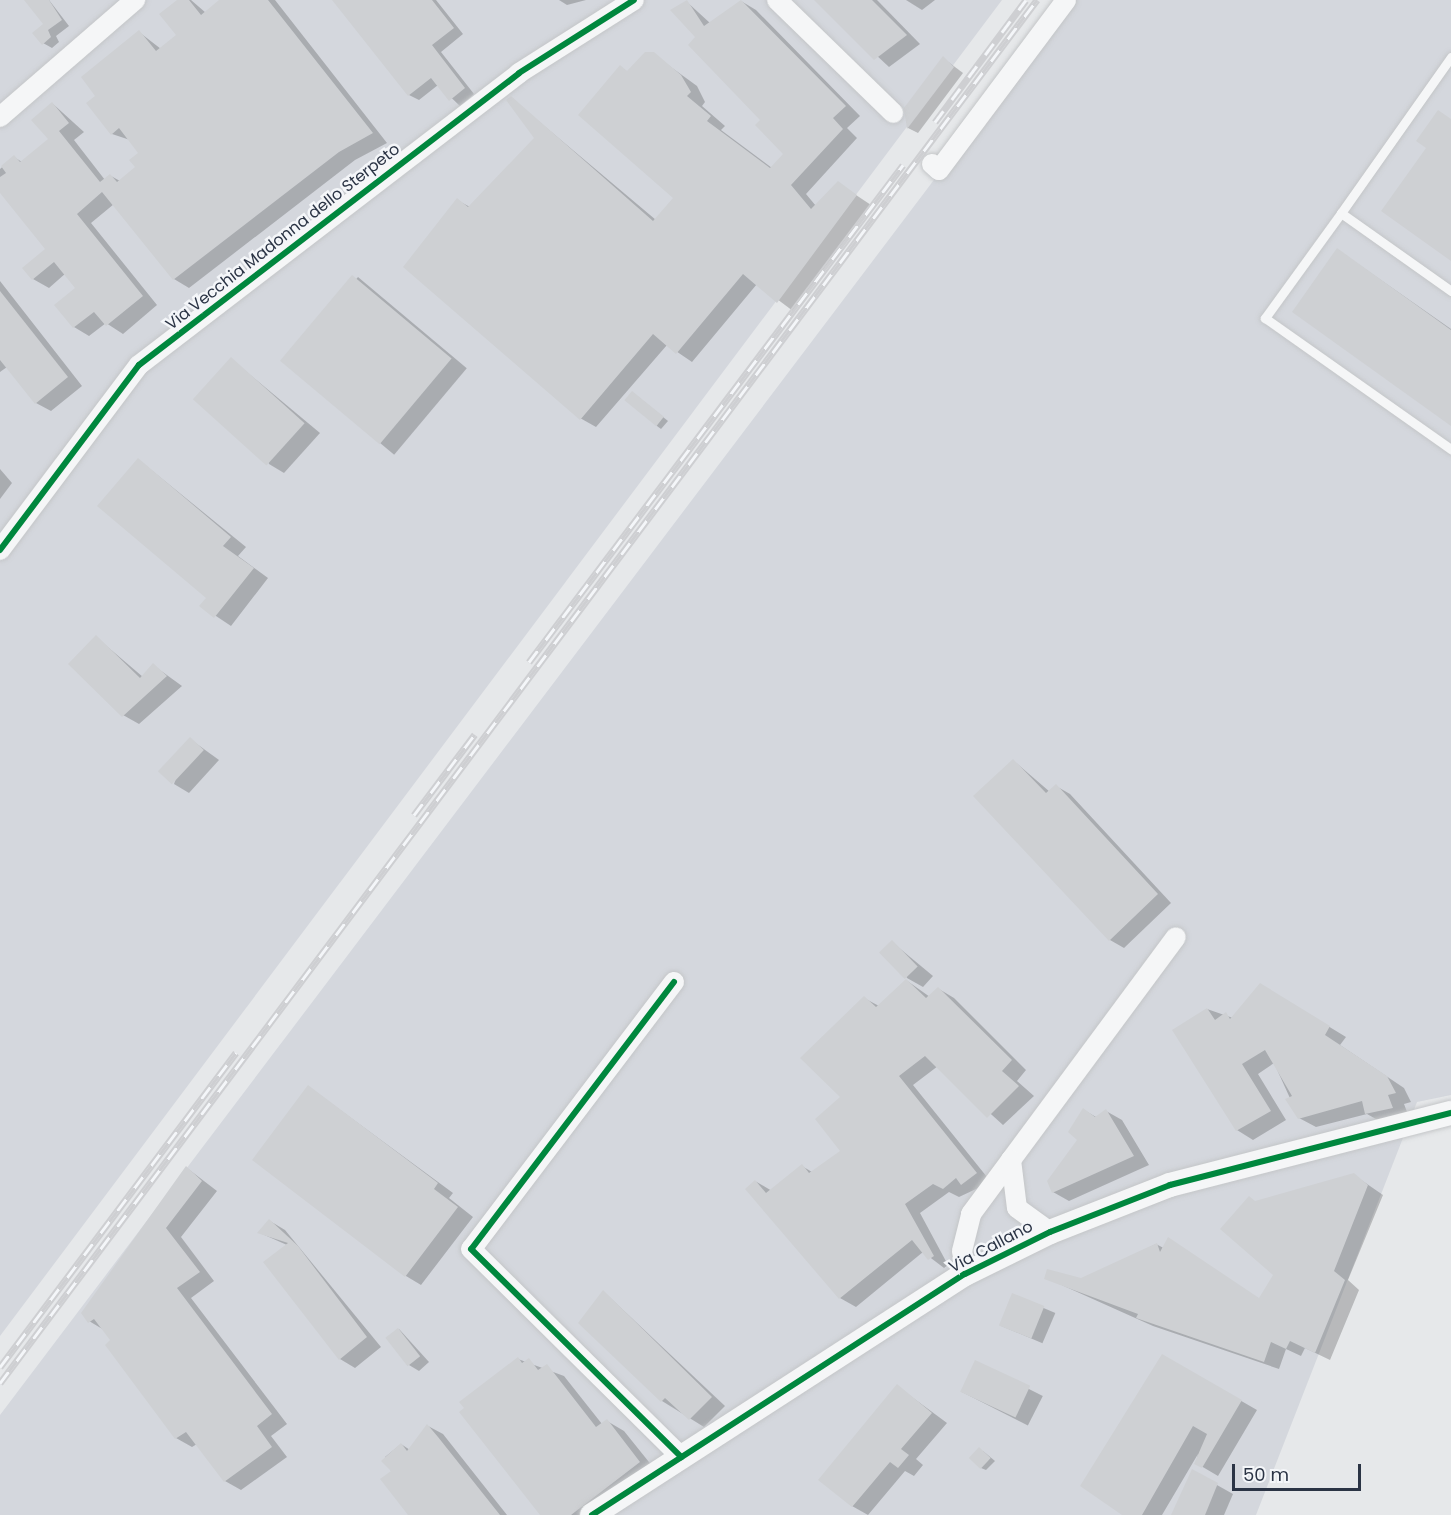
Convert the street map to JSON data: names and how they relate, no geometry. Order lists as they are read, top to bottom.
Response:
{
  "streets": {
    "street": ["Via Vecchia Madonna dello Sterpeto", "Via Callano"]
  },
  "scale_bar": "50 m"
}
